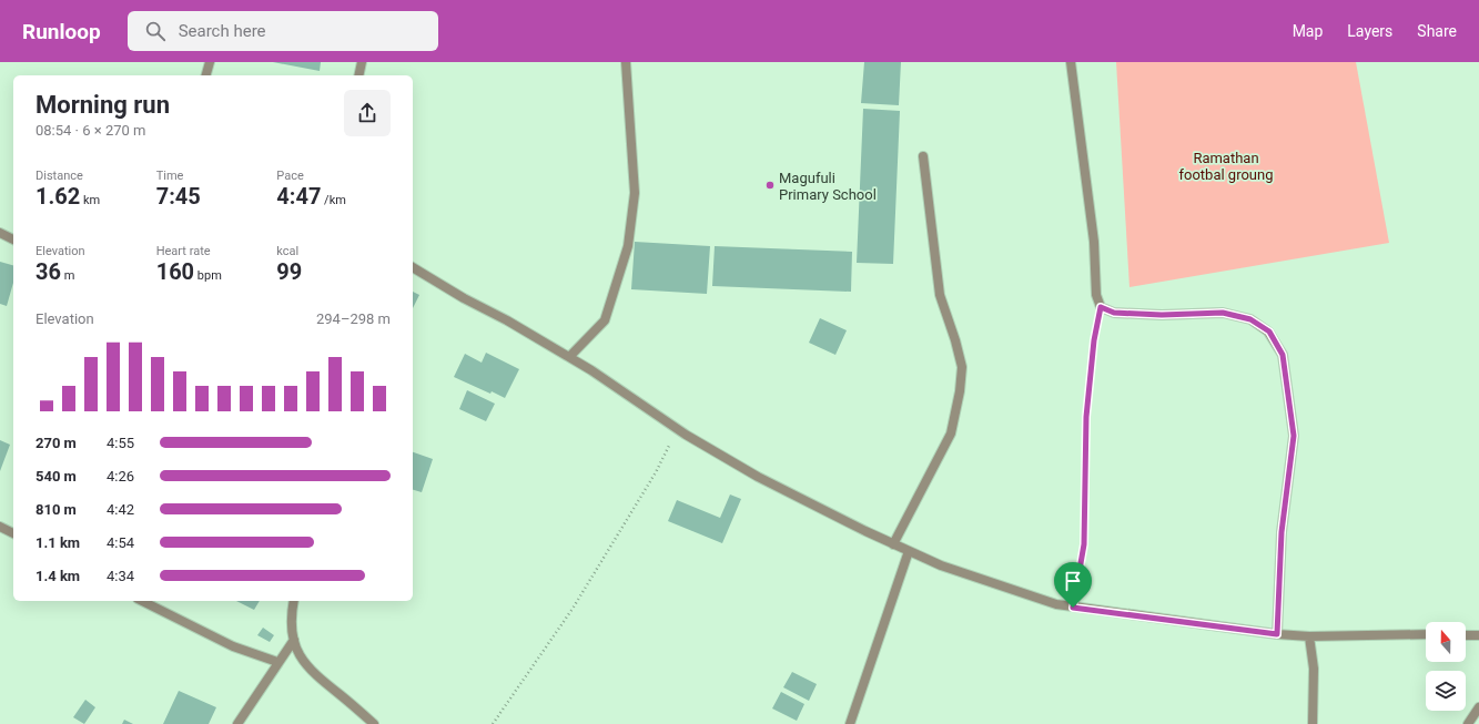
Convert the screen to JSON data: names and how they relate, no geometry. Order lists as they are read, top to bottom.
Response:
{
  "parks": ["Ramathan footbal groung"],
  "places": ["Magufuli Primary School"],
  "north": "top",
  "page": {
    "header": "Runloop",
    "search": "Search here",
    "nav": ["Map", "Layers", "Share"],
    "heading": ["Morning run", "08:54 · 6 × 270 m"],
    "stats": [
      ["Distance", "1.62 km"],
      ["Time", "7:45"],
      ["Pace", "4:47 /km"],
      ["Elevation", "36 m"],
      ["Heart rate", "160 bpm"],
      ["kcal", "99"]
    ],
    "chart": ["Elevation", "294–298 m"],
    "list": [
      {
        "name": "270 m",
        "note": "4:55"
      },
      {
        "name": "540 m",
        "note": "4:26"
      },
      {
        "name": "810 m",
        "note": "4:42"
      },
      {
        "name": "1.1 km",
        "note": "4:54"
      },
      {
        "name": "1.4 km",
        "note": "4:34"
      }
    ]
  }
}
